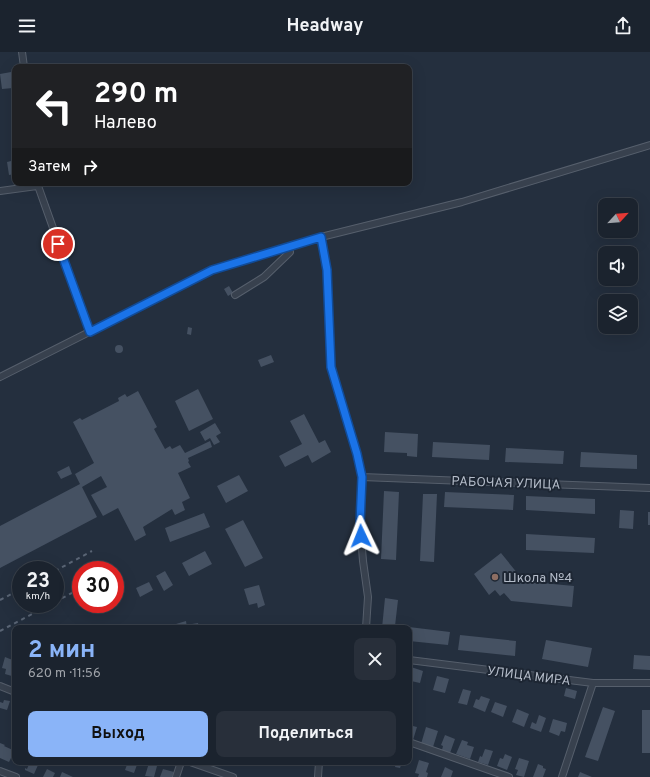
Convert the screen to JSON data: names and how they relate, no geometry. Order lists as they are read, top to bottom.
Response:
{
  "streets": {
    "street": ["РАБОЧАЯ УЛИЦА", "УЛИЦА МИРА"]
  },
  "places": ["Школа №4"],
  "north": "top right",
  "page": {
    "header": "Headway",
    "turn": ["290 m", "Налево"],
    "then": "Затем",
    "speed": "23 km/h",
    "limit": "30",
    "heading": ["2 мин", "620 m · 11:56"],
    "buttons": ["Выход", "Поделиться"]
  }
}
